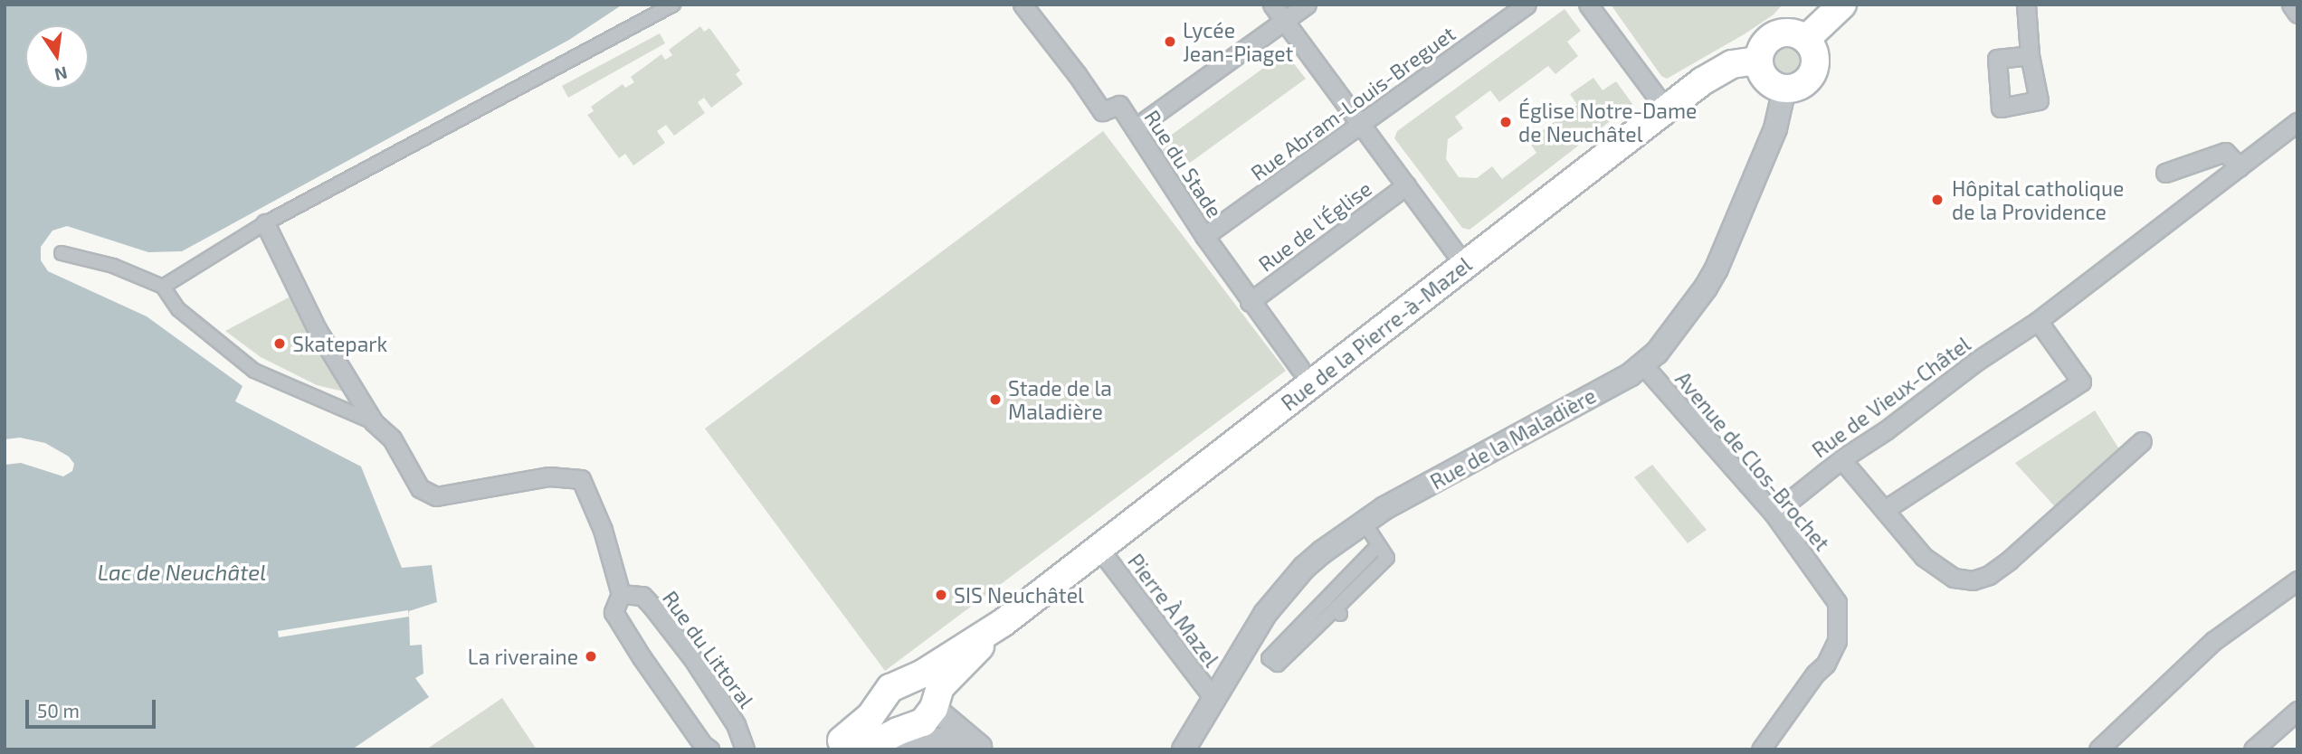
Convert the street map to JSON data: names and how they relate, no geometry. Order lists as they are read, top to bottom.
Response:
{
  "streets": {
    "main road": ["Rue de la Pierre-à-Mazel"],
    "street": [
      "Rue Abram-Louis-Breguet",
      "Rue du Stade",
      "Rue de l'Église",
      "Rue de Vieux-Châtel",
      "Rue de la Maladière",
      "Avenue de Clos-Brochet",
      "Pierre À Mazel",
      "Rue du Littoral"
    ]
  },
  "crossings": [
    ["Rue Abram-Louis-Breguet", "Rue du Stade"],
    ["Rue du Stade", "Rue de l'Église"],
    ["Rue de la Pierre-à-Mazel", "Rue de la Maladière"],
    ["Rue de la Pierre-à-Mazel", "Pierre À Mazel"],
    ["Rue de Vieux-Châtel", "Avenue de Clos-Brochet"],
    ["Rue de la Maladière", "Avenue de Clos-Brochet"],
    ["Rue de la Maladière", "Pierre À Mazel"]
  ],
  "water": ["Lac de Neuchâtel"],
  "places": [
    "Lycée Jean-Piaget",
    "Église Notre-Dame de Neuchâtel",
    "Hôpital catholique de la Providence",
    "Skatepark",
    "Stade de la Maladière",
    "SIS Neuchâtel",
    "La riveraine"
  ],
  "scale_bar": "50 m",
  "north": "bottom"
}
